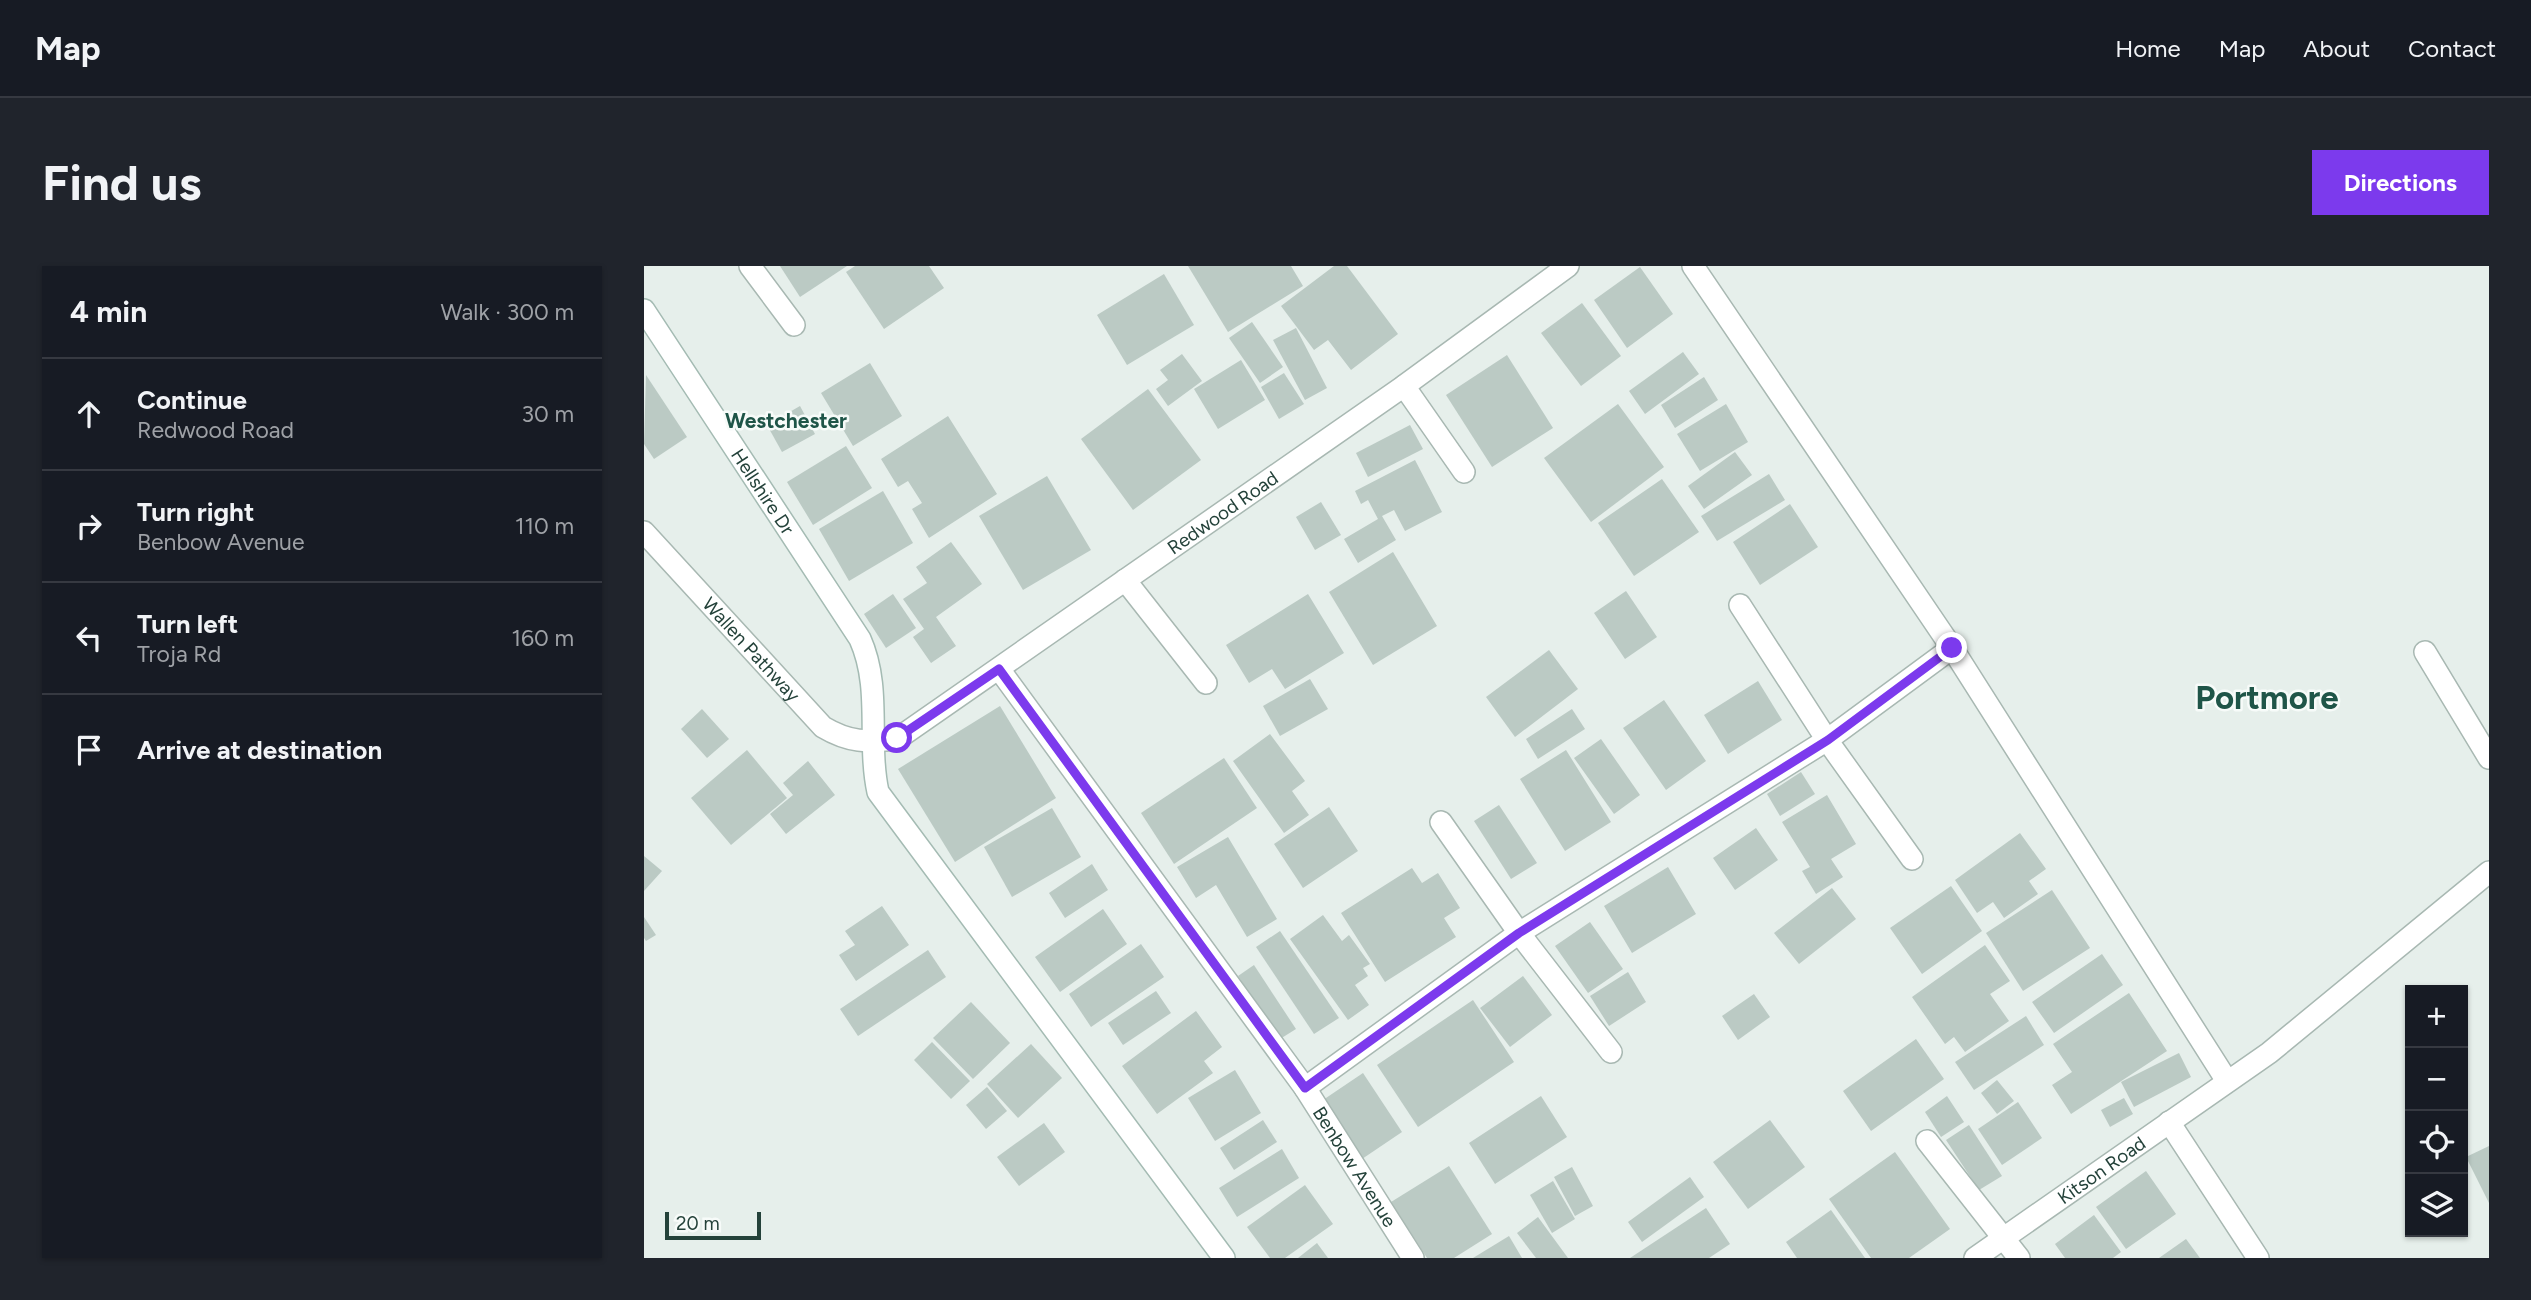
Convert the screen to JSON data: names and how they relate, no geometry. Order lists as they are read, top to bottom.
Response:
{
  "streets": {
    "street": [
      "Hellshire Dr",
      "Redwood Road",
      "Wallen Pathway",
      "Benbow Avenue",
      "Kitson Road"
    ]
  },
  "crossings": [
    ["Hellshire Dr", "Redwood Road"],
    ["Hellshire Dr", "Wallen Pathway"],
    ["Redwood Road", "Wallen Pathway"],
    ["Redwood Road", "Benbow Avenue"]
  ],
  "districts": ["Westchester", "Portmore"],
  "scale_bar": "20 m",
  "page": {
    "header": "Map",
    "nav": [
      "Home",
      "Map",
      "About",
      "Contact"
    ],
    "buttons": "Directions",
    "title": "Find us",
    "heading": ["4 min", "Walk · 300 m"],
    "list": [
      ["Continue", "Redwood Road", "30 m"],
      ["Turn right", "Benbow Avenue", "110 m"],
      ["Turn left", "Troja Rd", "160 m"],
      "Arrive at destination"
    ],
    "map_buttons": ["+", "−"],
    "scale": "20 m"
  }
}
